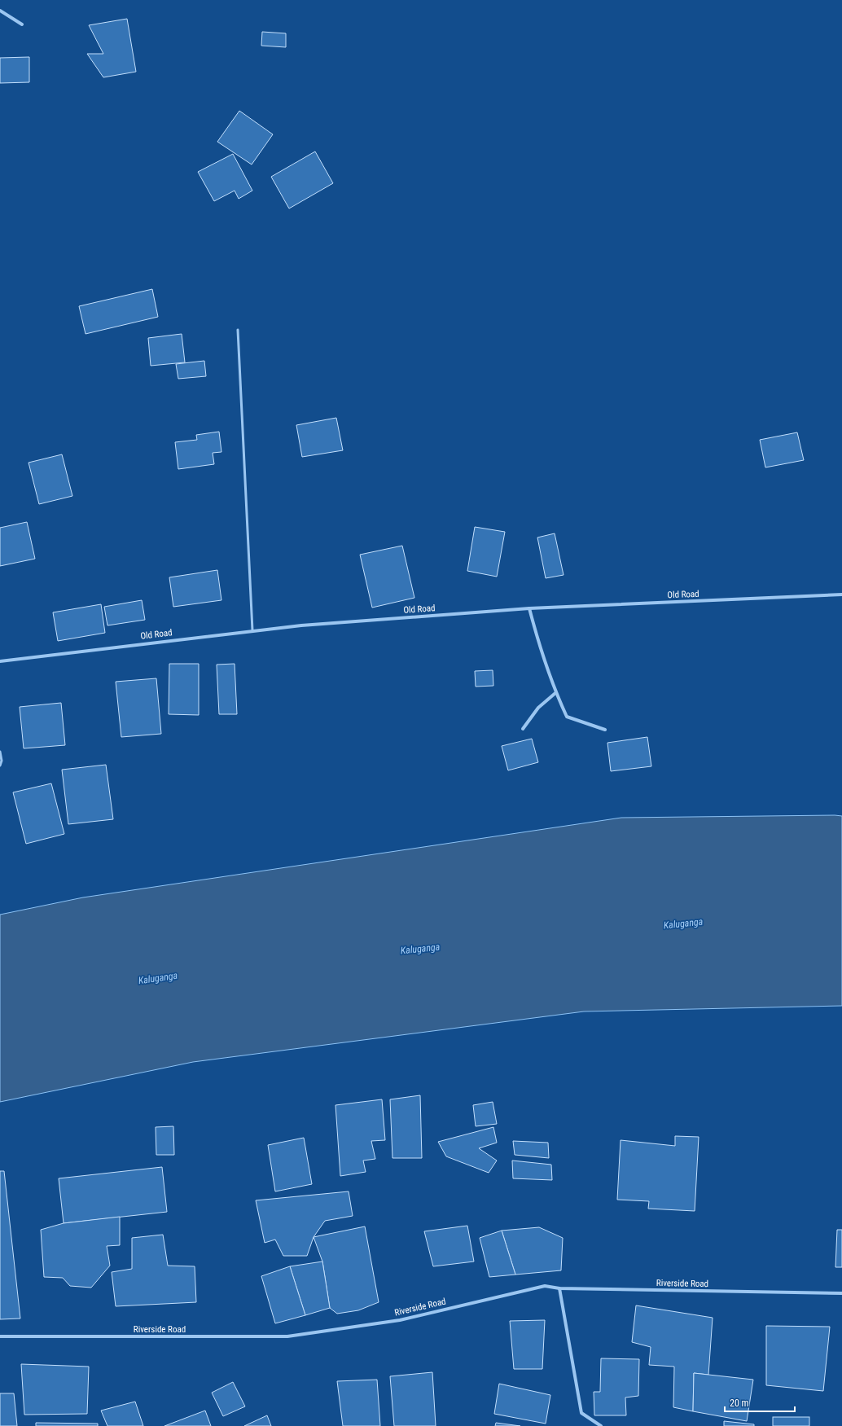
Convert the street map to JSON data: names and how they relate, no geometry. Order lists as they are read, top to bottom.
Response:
{
  "streets": {
    "street": ["Old Road", "Riverside Road"]
  },
  "water": ["Kaluganga"],
  "scale_bar": "20 m"
}
